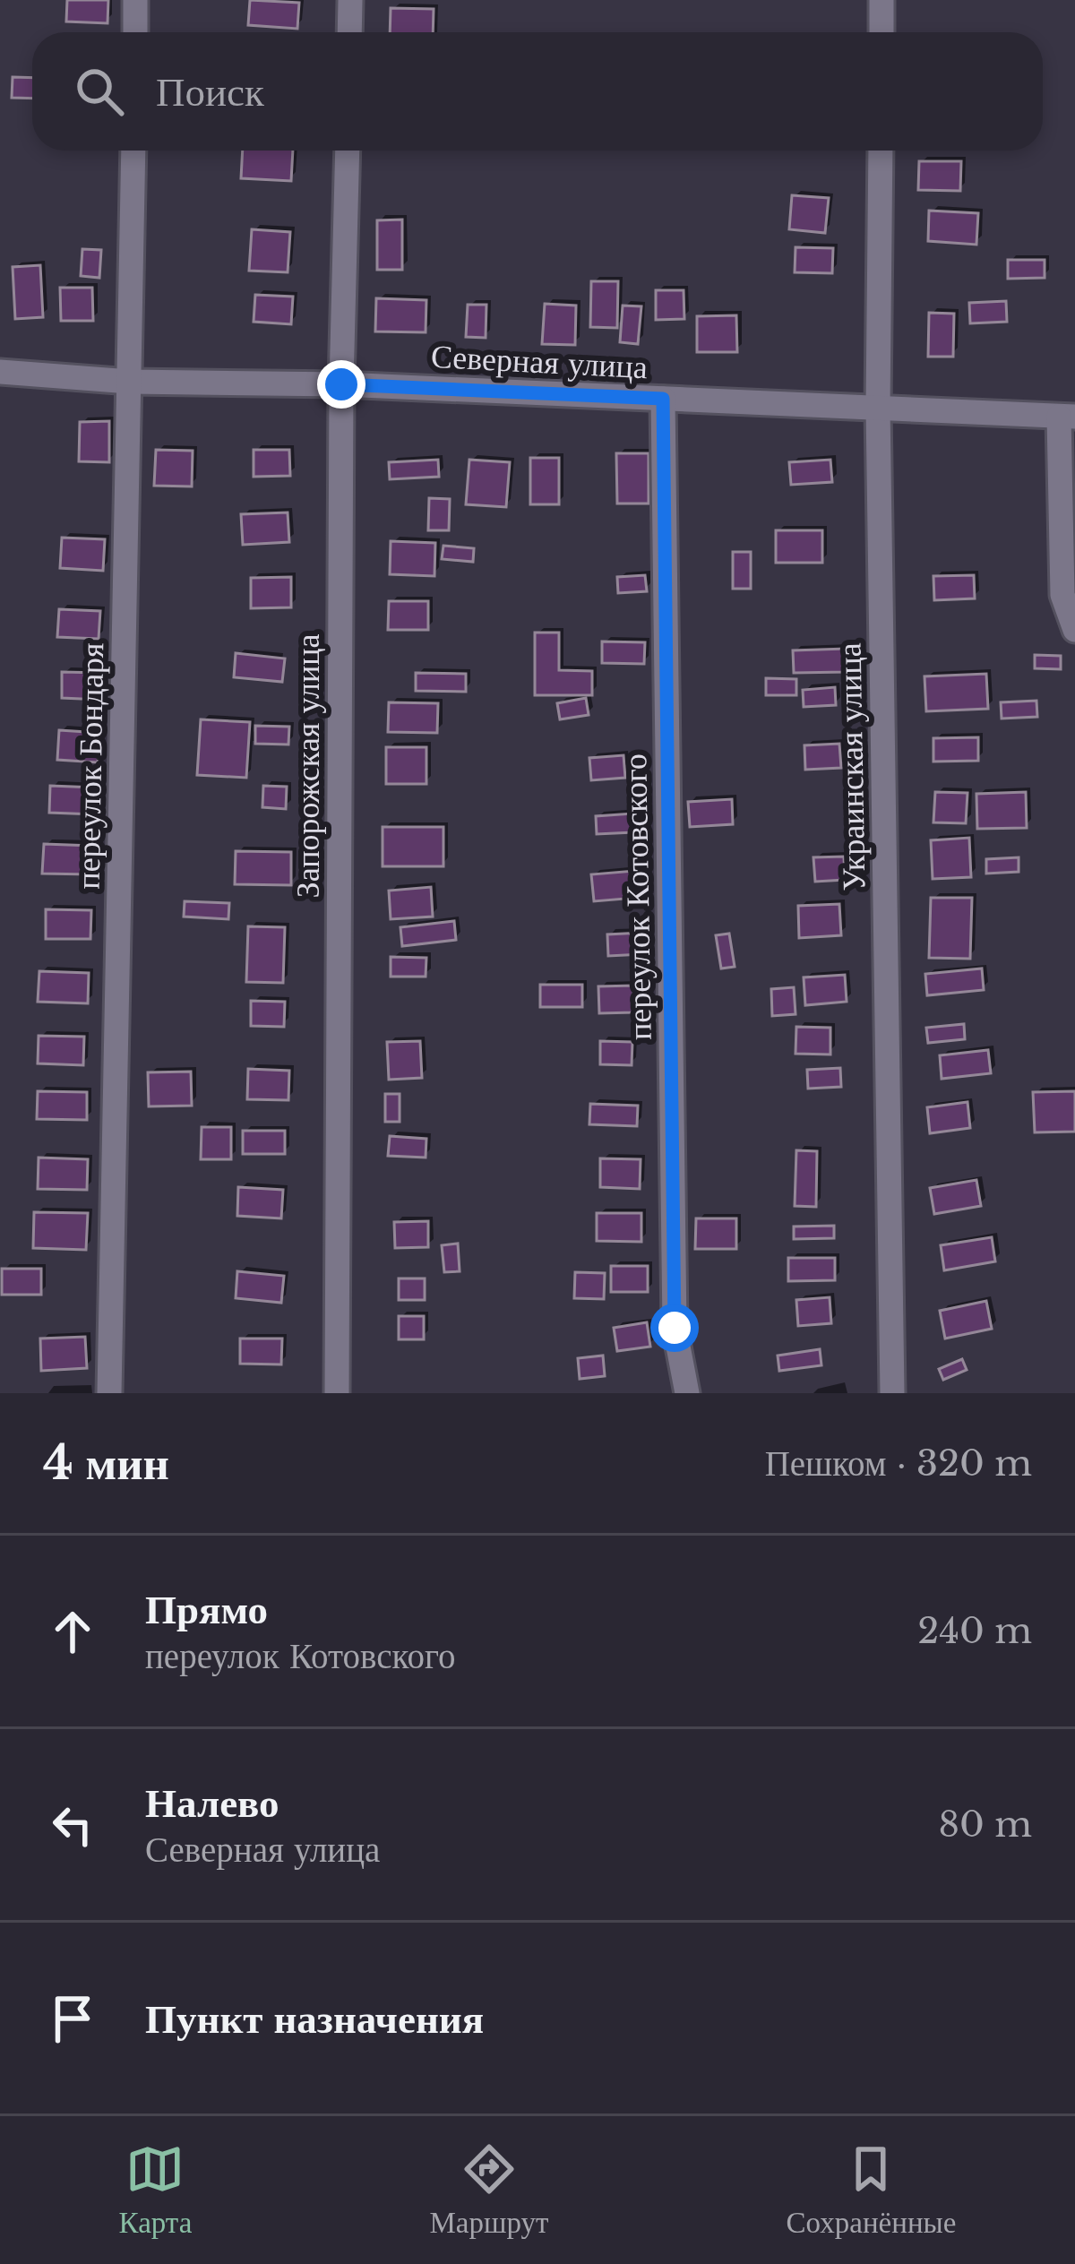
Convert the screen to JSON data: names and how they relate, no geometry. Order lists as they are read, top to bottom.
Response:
{
  "streets": {
    "street": [
      "Северная улица",
      "переулок Бондаря",
      "Запорожская улица",
      "Украинская улица",
      "переулок Котовского"
    ]
  },
  "crossings": [
    ["Северная улица", "переулок Бондаря"],
    ["Северная улица", "Запорожская улица"],
    ["Северная улица", "Украинская улица"],
    ["Северная улица", "переулок Котовского"]
  ],
  "page": {
    "search": "Поиск",
    "heading": ["4 мин", "Пешком · 320 m"],
    "list": [
      ["Прямо", "переулок Котовского", "240 m"],
      ["Налево", "Северная улица", "80 m"],
      "Пункт назначения"
    ],
    "nav": ["Карта", "Маршрут", "Сохранённые"]
  }
}
